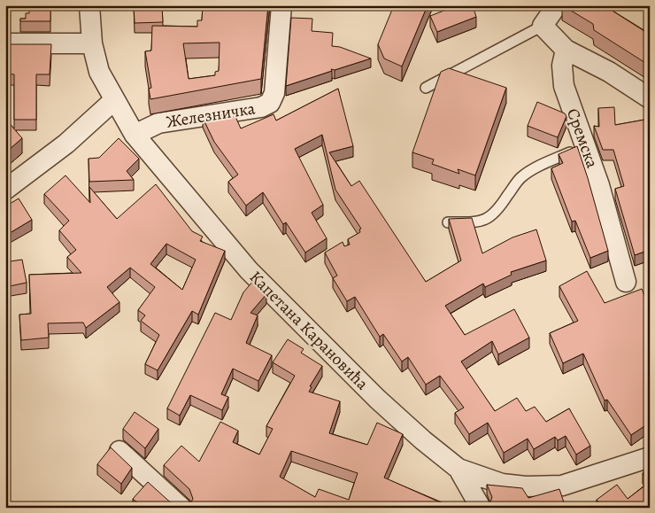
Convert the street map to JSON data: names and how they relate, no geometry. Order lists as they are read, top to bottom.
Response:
{
  "streets": {
    "street": ["Железничка", "Сремска", "Капетана Карановића"]
  },
  "crossings": [
    ["Железничка", "Капетана Карановића"]
  ]
}
